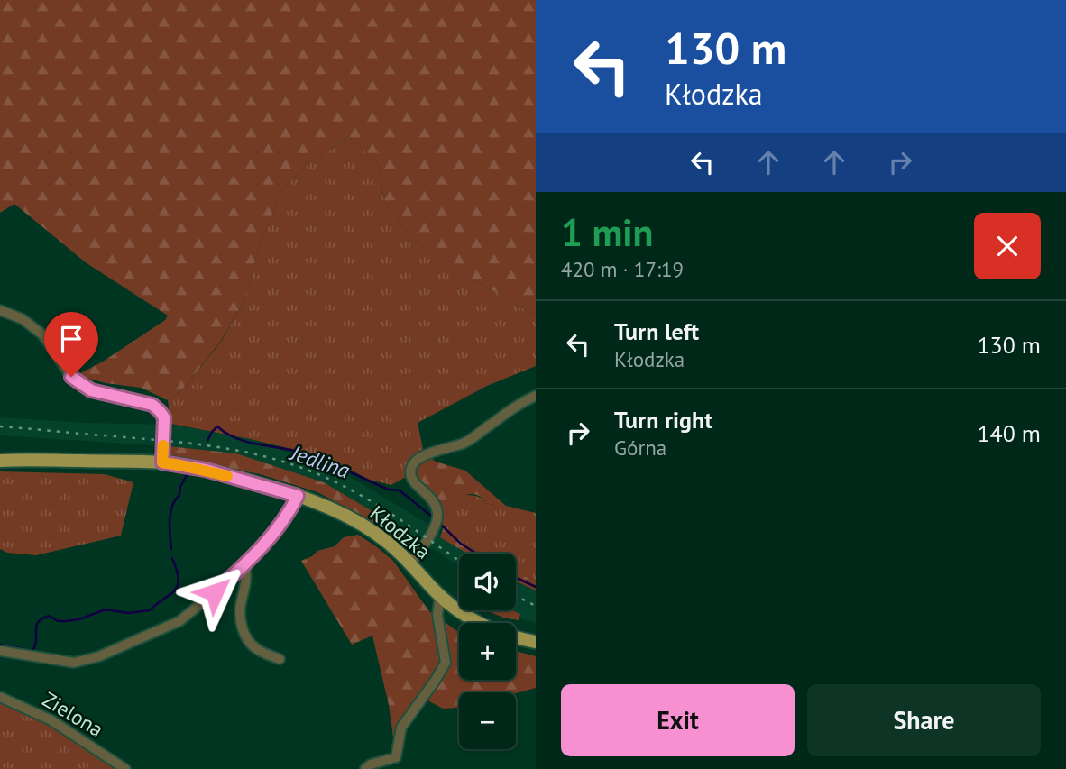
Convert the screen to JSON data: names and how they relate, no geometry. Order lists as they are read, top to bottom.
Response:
{
  "streets": {
    "main road": ["Kłodzka"],
    "street": ["Zielona"]
  },
  "water": ["Jedlina"],
  "page": {
    "turn": ["130 m", "Kłodzka"],
    "heading": ["1 min", "420 m · 17:19"],
    "list": [
      {
        "name": "Turn left",
        "note": "Kłodzka",
        "value": "130 m"
      },
      {
        "name": "Turn right",
        "note": "Górna",
        "value": "140 m"
      }
    ],
    "map_buttons": ["+", "−"],
    "buttons": ["Exit", "Share"]
  }
}
